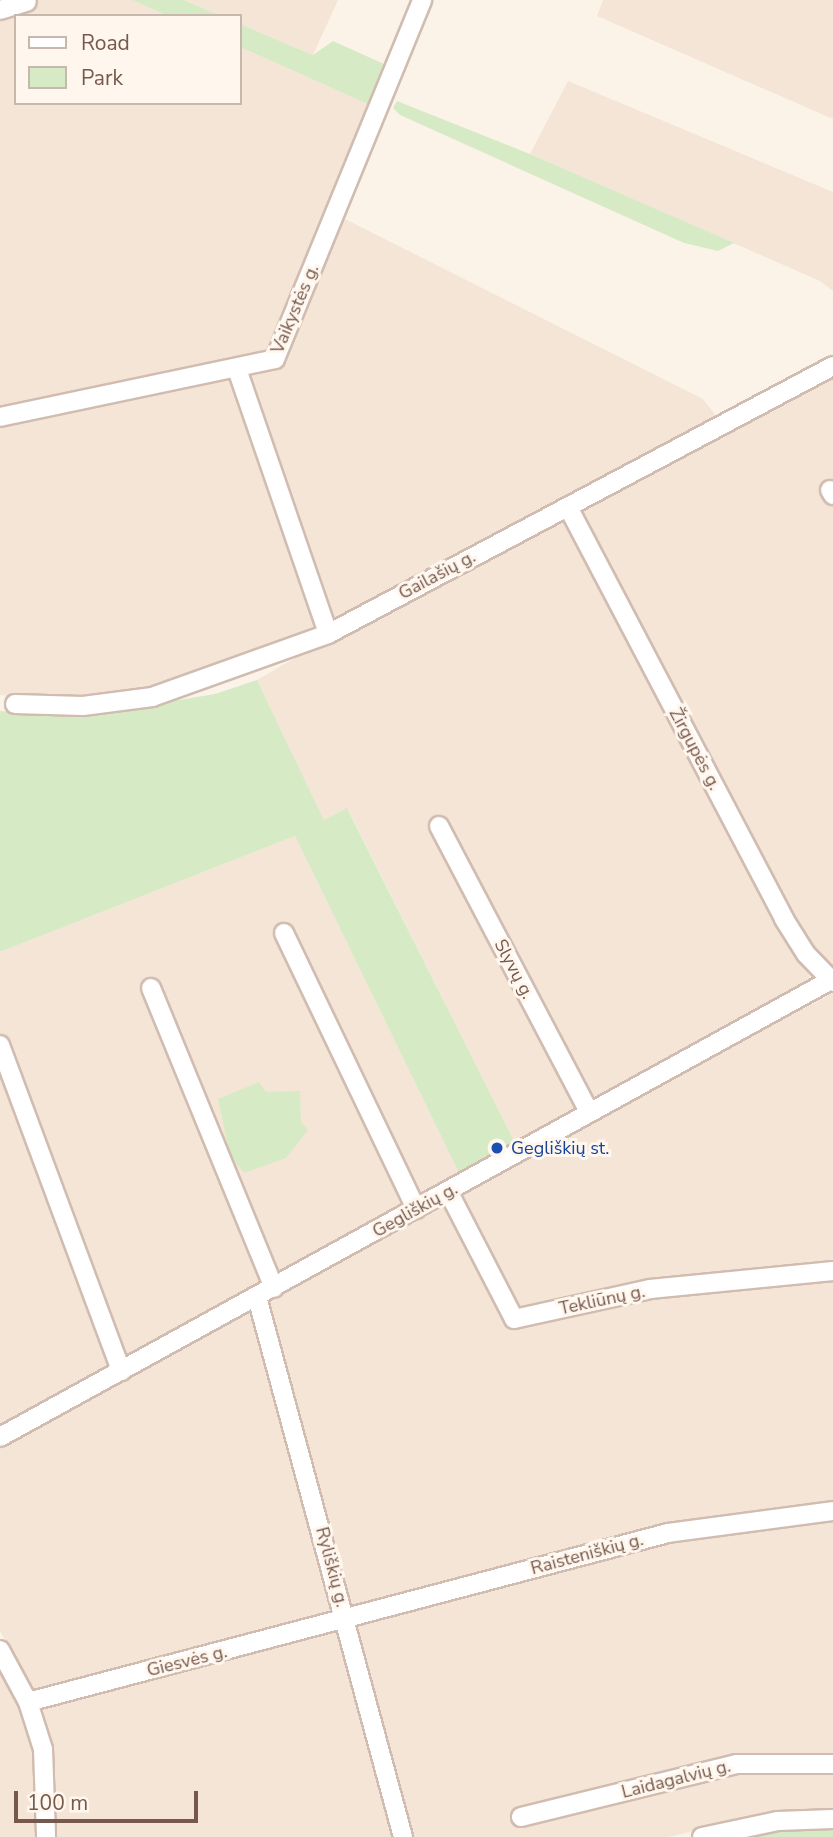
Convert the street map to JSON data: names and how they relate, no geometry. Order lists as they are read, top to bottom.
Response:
{
  "streets": {
    "street": [
      "Vaikystės g.",
      "Gailašių g.",
      "Žirgupės g.",
      "Slyvų g.",
      "Gegliškių g.",
      "Tekliūnų g.",
      "Raisteniškių g.",
      "Ryliškių g.",
      "Giesvės g.",
      "Laidagalvių g."
    ]
  },
  "crossings": [
    ["Gailašių g.", "Žirgupės g."],
    ["Žirgupės g.", "Gegliškių g."],
    ["Slyvų g.", "Gegliškių g."],
    ["Gegliškių g.", "Tekliūnų g."],
    ["Gegliškių g.", "Ryliškių g."],
    ["Raisteniškių g.", "Ryliškių g."],
    ["Raisteniškių g.", "Giesvės g."],
    ["Ryliškių g.", "Giesvės g."]
  ],
  "places": ["Gegliškių st."],
  "legend": ["Road", "Park"],
  "scale_bar": "100 m"
}
